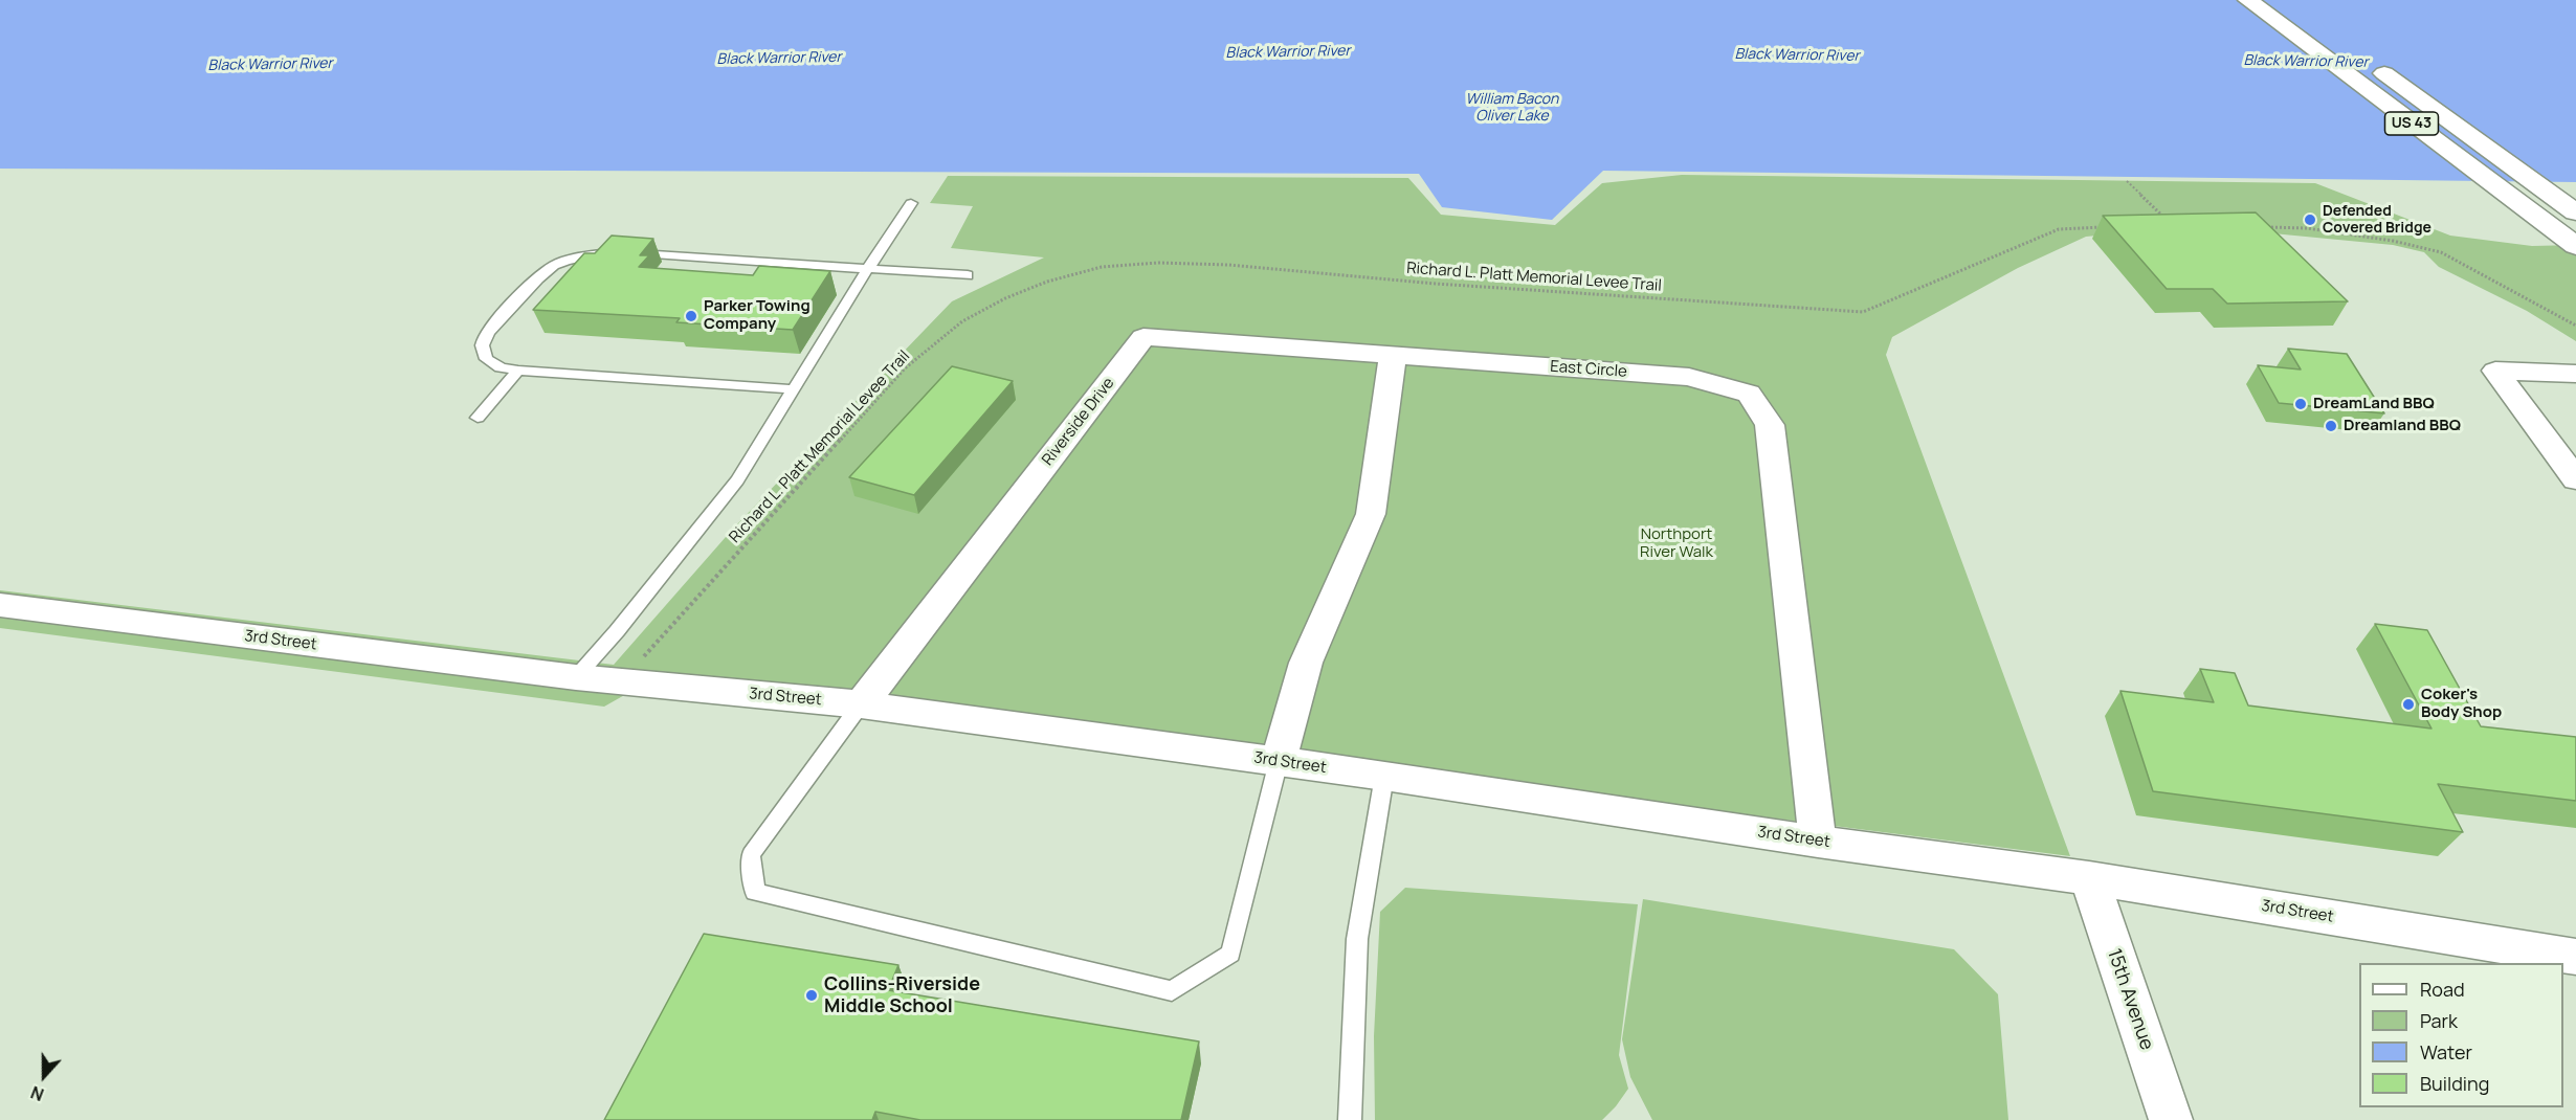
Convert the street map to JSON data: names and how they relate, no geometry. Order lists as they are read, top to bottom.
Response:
{
  "streets": {
    "highway": ["US 43"],
    "street": [
      "East Circle",
      "Riverside Drive",
      "3rd Street",
      "15th Avenue"
    ],
    "path": ["Richard L. Platt Memorial Levee Trail"]
  },
  "crossings": [
    ["Richard L. Platt Memorial Levee Trail", "3rd Street"],
    ["East Circle", "Riverside Drive"],
    ["East Circle", "3rd Street"],
    ["Riverside Drive", "3rd Street"],
    ["3rd Street", "15th Avenue"]
  ],
  "water": ["Black Warrior River", "William Bacon Oliver Lake"],
  "parks": ["Northport River Walk"],
  "places": [
    "Defended Covered Bridge",
    "Parker Towing Company",
    "DreamLand BBQ",
    "Dreamland BBQ",
    "Coker's Body Shop",
    "Collins-Riverside Middle School"
  ],
  "legend": [
    "Road",
    "Park",
    "Water",
    "Building"
  ],
  "north": "bottom"
}
